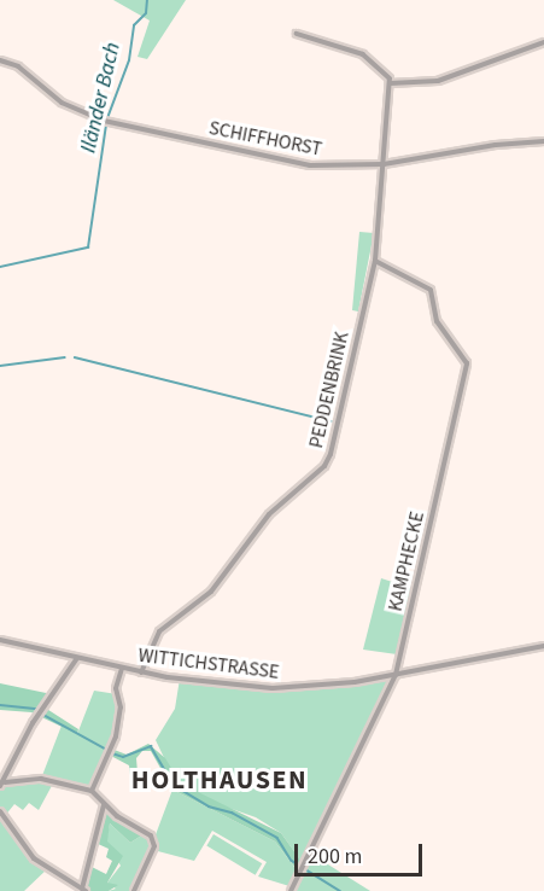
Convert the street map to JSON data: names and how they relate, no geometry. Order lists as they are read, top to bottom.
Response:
{
  "streets": {
    "street": [
      "SCHIFFHORST",
      "PEDDENBRINK",
      "KAMPHECKE",
      "WITTICHSTRASSE"
    ]
  },
  "crossings": [
    ["SCHIFFHORST", "PEDDENBRINK"],
    ["PEDDENBRINK", "KAMPHECKE"],
    ["PEDDENBRINK", "WITTICHSTRASSE"],
    ["KAMPHECKE", "WITTICHSTRASSE"]
  ],
  "districts": ["HOLTHAUSEN"],
  "water": ["Iländer Bach"],
  "scale_bar": "200 m"
}
